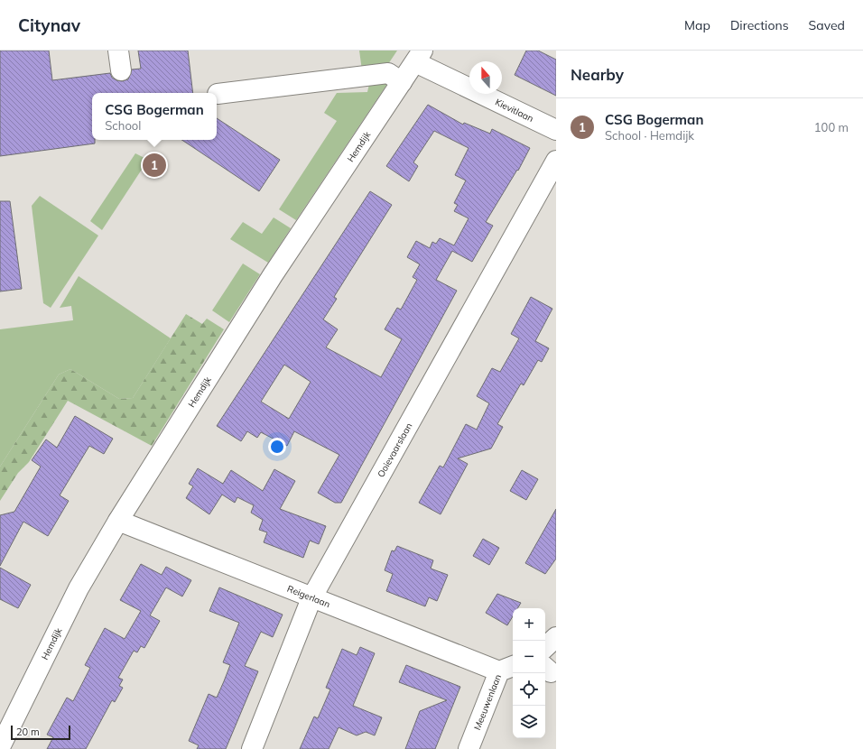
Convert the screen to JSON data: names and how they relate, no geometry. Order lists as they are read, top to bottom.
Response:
{
  "streets": {
    "street": [
      "Kievitlaan",
      "Hemdijk",
      "Ooievaarslaan",
      "Reigerlaan",
      "Meeuwenlaan"
    ]
  },
  "crossings": [
    ["Kievitlaan", "Hemdijk"],
    ["Hemdijk", "Reigerlaan"],
    ["Ooievaarslaan", "Reigerlaan"],
    ["Reigerlaan", "Meeuwenlaan"]
  ],
  "scale_bar": "20 m",
  "north": "top",
  "page": {
    "header": "Citynav",
    "nav": ["Map", "Directions", "Saved"],
    "heading": "Nearby",
    "popup": ["CSG Bogerman", "School"],
    "list": [
      {
        "mark": "1",
        "name": "CSG Bogerman",
        "note": "School · Hemdijk",
        "value": "100 m"
      }
    ],
    "pins": "1",
    "map_buttons": ["+", "−"],
    "scale": "20 m"
  }
}
